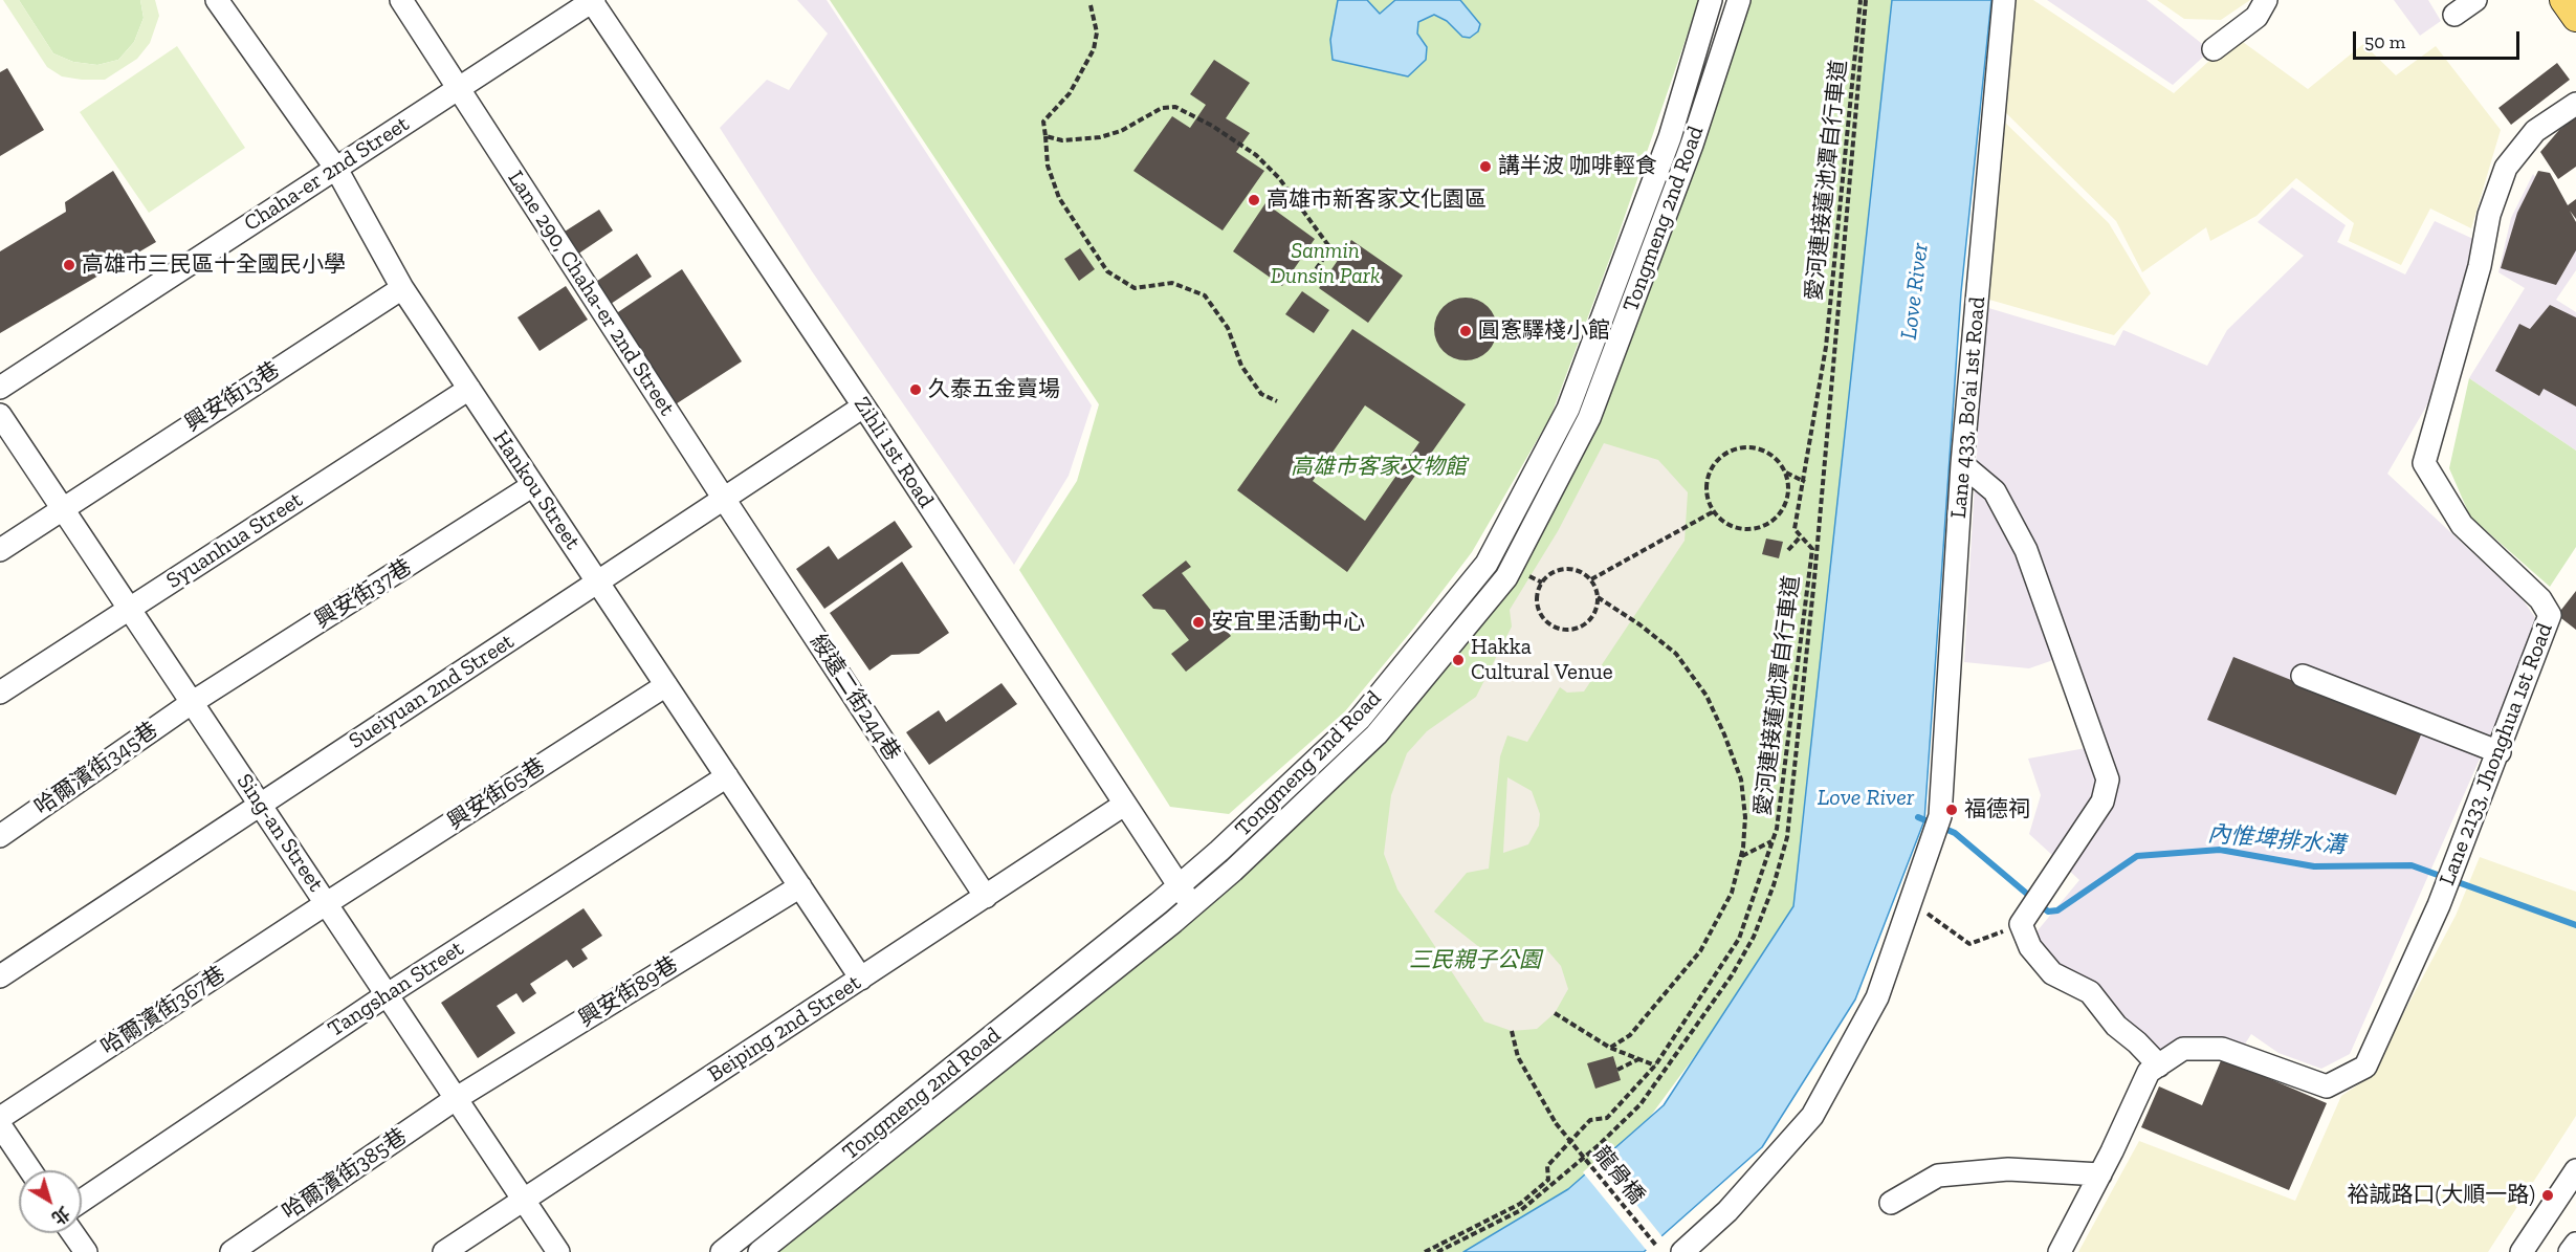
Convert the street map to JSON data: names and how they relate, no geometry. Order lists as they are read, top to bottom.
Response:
{
  "streets": {
    "street": [
      "Chaha-er 2nd Street",
      "Tongmeng 2nd Road",
      "Lane 290, Chaha-er 2nd Street",
      "興安街13巷",
      "Lane 433, Bo'ai 1st Road",
      "Zihli 1st Road",
      "Hankou Street",
      "Syuanhua Street",
      "興安街37巷",
      "Sueiyuan 2nd Street",
      "綏遠二街244巷",
      "Lane 2133, Jhonghua 1st Road",
      "哈爾濱街345巷",
      "興安街65巷",
      "Sing-an Street",
      "Tangshan Street",
      "興安街89巷",
      "哈爾濱街367巷",
      "Beiping 2nd Street",
      "哈爾濱街385巷"
    ],
    "path": ["愛河連接蓮池潭自行車道", "龍骨橋"]
  },
  "crossings": [
    ["Chaha-er 2nd Street", "Lane 290, Chaha-er 2nd Street"],
    ["Chaha-er 2nd Street", "Zihli 1st Road"],
    ["Chaha-er 2nd Street", "Hankou Street"],
    ["Tongmeng 2nd Road", "Zihli 1st Road"],
    ["Lane 290, Chaha-er 2nd Street", "Sueiyuan 2nd Street"],
    ["Lane 290, Chaha-er 2nd Street", "綏遠二街244巷"],
    ["興安街13巷", "Hankou Street"],
    ["興安街13巷", "Sing-an Street"],
    ["Zihli 1st Road", "Sueiyuan 2nd Street"],
    ["Zihli 1st Road", "Beiping 2nd Street"],
    ["Hankou Street", "Syuanhua Street"],
    ["Hankou Street", "興安街37巷"],
    ["Hankou Street", "Sueiyuan 2nd Street"],
    ["Hankou Street", "興安街65巷"],
    ["Hankou Street", "Tangshan Street"],
    ["Hankou Street", "興安街89巷"],
    ["Hankou Street", "Beiping 2nd Street"],
    ["Syuanhua Street", "Sing-an Street"],
    ["興安街37巷", "哈爾濱街345巷"],
    ["興安街37巷", "Sing-an Street"],
    ["Sueiyuan 2nd Street", "綏遠二街244巷"],
    ["Sueiyuan 2nd Street", "Sing-an Street"],
    ["綏遠二街244巷", "Beiping 2nd Street"],
    ["哈爾濱街345巷", "Sing-an Street"],
    ["興安街65巷", "Sing-an Street"],
    ["興安街65巷", "哈爾濱街367巷"],
    ["Sing-an Street", "Tangshan Street"],
    ["Sing-an Street", "興安街89巷"],
    ["Sing-an Street", "哈爾濱街367巷"],
    ["Sing-an Street", "Beiping 2nd Street"],
    ["Sing-an Street", "哈爾濱街385巷"],
    ["興安街89巷", "哈爾濱街385巷"]
  ],
  "water": ["Love River", "內惟埤排水溝"],
  "parks": ["Sanmin Dunsin Park", "高雄市客家文物館", "三民親子公園"],
  "places": [
    "講半波 咖啡輕食",
    "高雄市新客家文化園區",
    "高雄市三民區十全國民小學",
    "圓愙驛棧小館",
    "久泰五金賣場",
    "安宜里活動中心",
    "Hakka Cultural Venue",
    "福德祠",
    "裕誠路口(大順一路)"
  ],
  "scale_bar": "50 m",
  "north": "bottom right"
}
